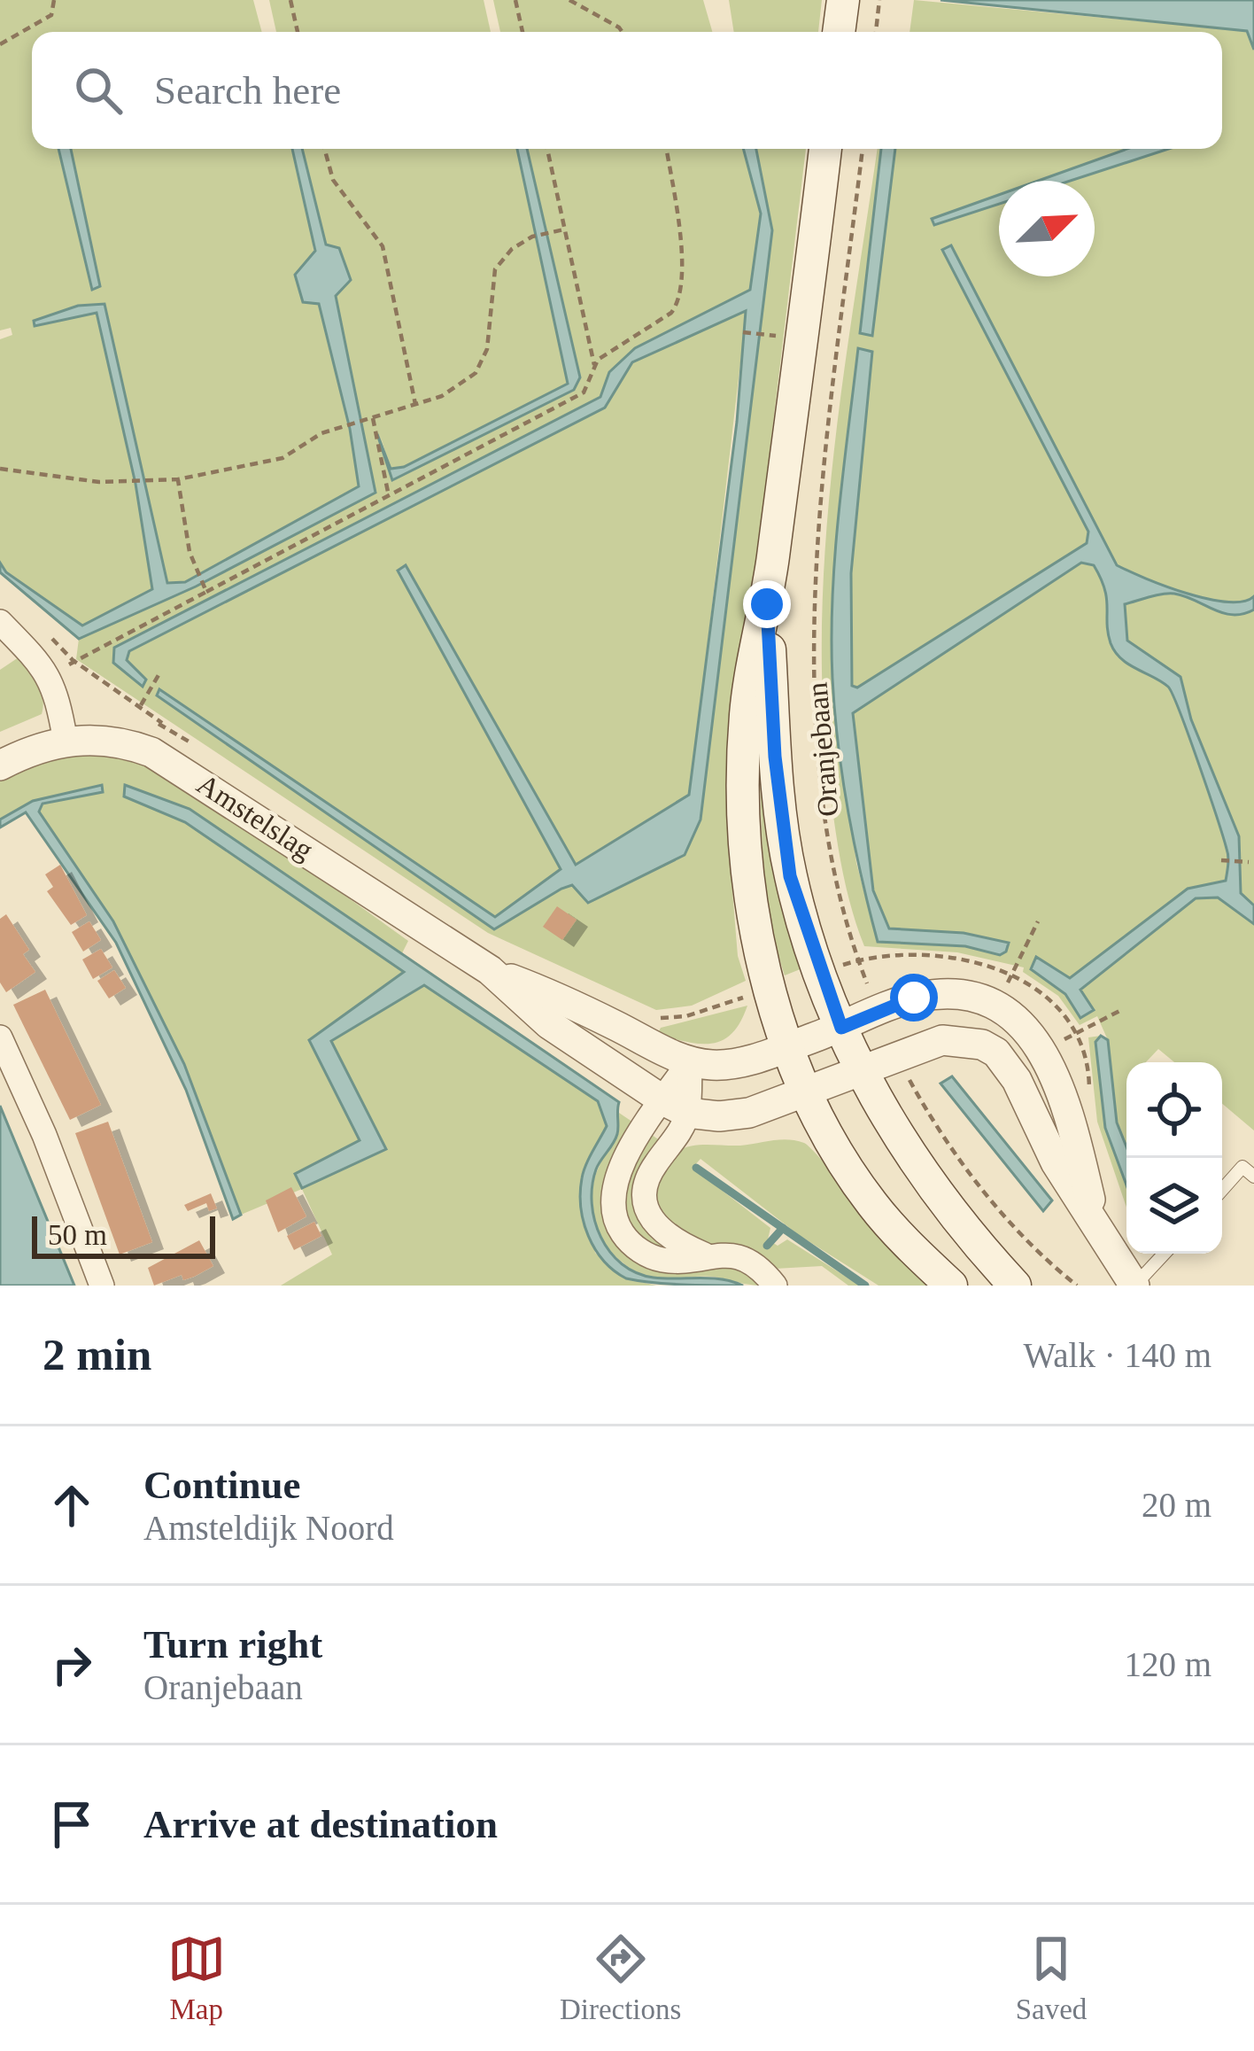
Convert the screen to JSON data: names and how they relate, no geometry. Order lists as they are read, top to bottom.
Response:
{
  "streets": {
    "main road": ["Oranjebaan"],
    "street": ["Amstelslag"]
  },
  "crossings": [
    ["Oranjebaan", "Amstelslag"]
  ],
  "scale_bar": "50 m",
  "north": "top right",
  "page": {
    "search": "Search here",
    "scale": "50 m",
    "heading": ["2 min", "Walk · 140 m"],
    "list": [
      ["Continue", "Amsteldijk Noord", "20 m"],
      ["Turn right", "Oranjebaan", "120 m"],
      "Arrive at destination"
    ],
    "nav": ["Map", "Directions", "Saved"]
  }
}
